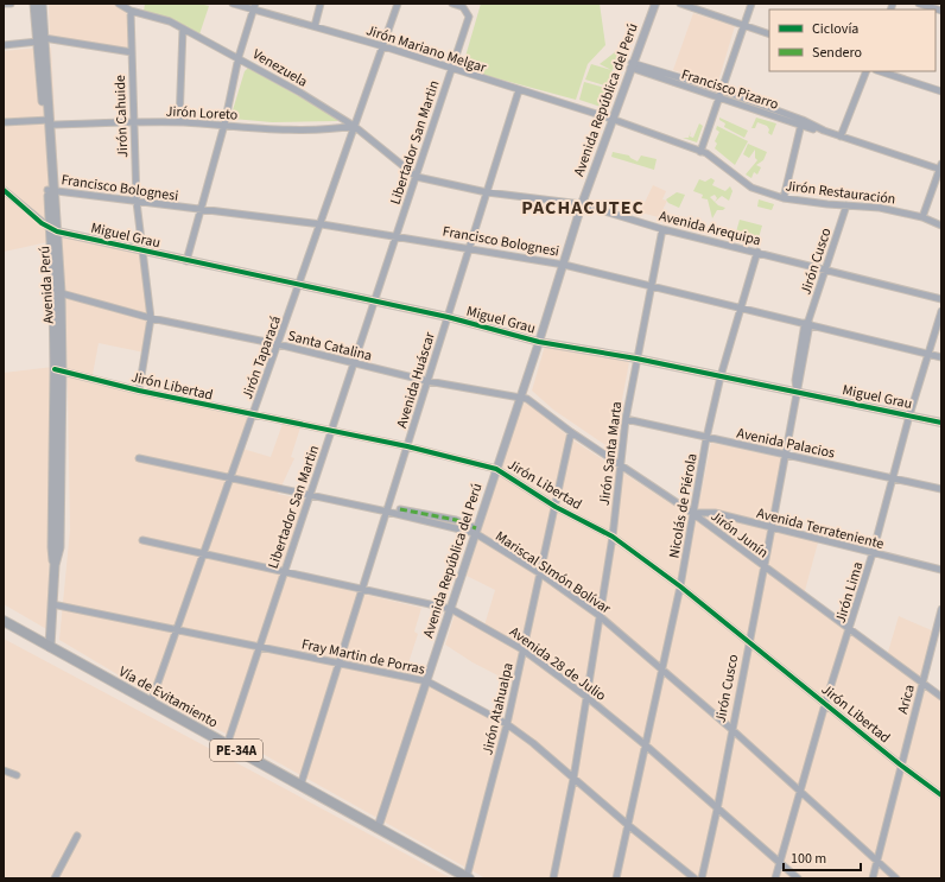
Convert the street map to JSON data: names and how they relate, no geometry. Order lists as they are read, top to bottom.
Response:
{
  "streets": {
    "highway": ["Vía de Evitamiento", "PE-34A"],
    "main road": ["Avenida Perú"],
    "street": [
      "Jirón Mariano Melgar",
      "Venezuela",
      "Francisco Pizarro",
      "Avenida República del Perú",
      "Jirón Loreto",
      "Jirón Cahuide",
      "Libertador San Martin",
      "Francisco Bolognesi",
      "Jirón Restauración",
      "Avenida Arequipa",
      "Miguel Grau",
      "Jirón Cusco",
      "Santa Catalina",
      "Jirón Taparacá",
      "Avenida Huáscar",
      "Jirón Libertad",
      "Avenida Palacios",
      "Jirón Santa Marta",
      "Nicolás de Piérola",
      "Avenida Terrateniente",
      "Jirón Junín",
      "Mariscal SImón Bolívar",
      "Jirón Lima",
      "Fray Martin de Porras",
      "Avenida 28 de Julio",
      "Arica",
      "Jirón Atahualpa"
    ]
  },
  "crossings": [
    ["Jirón Mariano Melgar", "Avenida República del Perú"],
    ["Jirón Mariano Melgar", "Libertador San Martin"],
    ["Jirón Mariano Melgar", "Jirón Restauración"],
    ["Jirón Mariano Melgar", "Jirón Taparacá"],
    ["Jirón Mariano Melgar", "Avenida Huáscar"],
    ["Venezuela", "Jirón Loreto"],
    ["Venezuela", "Jirón Cahuide"],
    ["Venezuela", "Libertador San Martin"],
    ["Venezuela", "Avenida Arequipa"],
    ["Venezuela", "Jirón Taparacá"],
    ["Francisco Pizarro", "Avenida República del Perú"],
    ["Avenida República del Perú", "Francisco Bolognesi"],
    ["Avenida República del Perú", "Jirón Restauración"],
    ["Avenida República del Perú", "Avenida Arequipa"],
    ["Avenida República del Perú", "Miguel Grau"],
    ["Avenida República del Perú", "Santa Catalina"],
    ["Avenida República del Perú", "Jirón Libertad"],
    ["Avenida República del Perú", "Jirón Junín"],
    ["Avenida República del Perú", "Mariscal SImón Bolívar"],
    ["Avenida República del Perú", "Fray Martin de Porras"],
    ["Avenida República del Perú", "Avenida 28 de Julio"],
    ["Avenida República del Perú", "Vía de Evitamiento"],
    ["Jirón Loreto", "Jirón Cahuide"],
    ["Jirón Loreto", "Avenida Perú"],
    ["Jirón Loreto", "Jirón Taparacá"],
    ["Jirón Cahuide", "Francisco Bolognesi"],
    ["Jirón Cahuide", "Miguel Grau"],
    ["Jirón Cahuide", "Santa Catalina"],
    ["Jirón Cahuide", "Jirón Libertad"],
    ["Libertador San Martin", "Francisco Bolognesi"],
    ["Libertador San Martin", "Avenida Arequipa"],
    ["Libertador San Martin", "Miguel Grau"],
    ["Libertador San Martin", "Santa Catalina"],
    ["Libertador San Martin", "Jirón Libertad"],
    ["Libertador San Martin", "Mariscal SImón Bolívar"],
    ["Libertador San Martin", "Fray Martin de Porras"],
    ["Libertador San Martin", "Avenida 28 de Julio"],
    ["Libertador San Martin", "Vía de Evitamiento"],
    ["Francisco Bolognesi", "Jirón Cusco"],
    ["Francisco Bolognesi", "Avenida Perú"],
    ["Francisco Bolognesi", "Jirón Taparacá"],
    ["Francisco Bolognesi", "Avenida Huáscar"],
    ["Francisco Bolognesi", "Jirón Santa Marta"],
    ["Francisco Bolognesi", "Nicolás de Piérola"],
    ["Francisco Bolognesi", "Jirón Lima"],
    ["Jirón Restauración", "Jirón Cusco"],
    ["Avenida Arequipa", "Jirón Cusco"],
    ["Avenida Arequipa", "Avenida Huáscar"],
    ["Avenida Arequipa", "Jirón Santa Marta"],
    ["Avenida Arequipa", "Nicolás de Piérola"],
    ["Miguel Grau", "Jirón Cusco"],
    ["Miguel Grau", "Avenida Perú"],
    ["Miguel Grau", "Jirón Taparacá"],
    ["Miguel Grau", "Avenida Huáscar"],
    ["Miguel Grau", "Jirón Santa Marta"],
    ["Miguel Grau", "Nicolás de Piérola"],
    ["Miguel Grau", "Jirón Lima"],
    ["Jirón Cusco", "Jirón Libertad"],
    ["Jirón Cusco", "Avenida Palacios"],
    ["Jirón Cusco", "Avenida Terrateniente"],
    ["Jirón Cusco", "Jirón Junín"],
    ["Jirón Cusco", "Mariscal SImón Bolívar"],
    ["Jirón Cusco", "Avenida 28 de Julio"],
    ["Avenida Perú", "Santa Catalina"],
    ["Avenida Perú", "Jirón Libertad"],
    ["Avenida Perú", "Fray Martin de Porras"],
    ["Avenida Perú", "Vía de Evitamiento"],
    ["Santa Catalina", "Jirón Taparacá"],
    ["Santa Catalina", "Avenida Huáscar"],
    ["Santa Catalina", "Jirón Junín"],
    ["Jirón Taparacá", "Jirón Libertad"],
    ["Jirón Taparacá", "Mariscal SImón Bolívar"],
    ["Jirón Taparacá", "Fray Martin de Porras"],
    ["Jirón Taparacá", "Avenida 28 de Julio"],
    ["Jirón Taparacá", "Vía de Evitamiento"],
    ["Avenida Huáscar", "Jirón Libertad"],
    ["Avenida Huáscar", "Mariscal SImón Bolívar"],
    ["Avenida Huáscar", "Fray Martin de Porras"],
    ["Avenida Huáscar", "Avenida 28 de Julio"],
    ["Avenida Huáscar", "Vía de Evitamiento"],
    ["Jirón Libertad", "Jirón Santa Marta"],
    ["Jirón Libertad", "Nicolás de Piérola"],
    ["Jirón Libertad", "Jirón Lima"],
    ["Jirón Libertad", "Arica"],
    ["Jirón Libertad", "Jirón Atahualpa"],
    ["Avenida Palacios", "Jirón Santa Marta"],
    ["Avenida Palacios", "Nicolás de Piérola"],
    ["Avenida Palacios", "Jirón Lima"],
    ["Jirón Santa Marta", "Jirón Junín"],
    ["Jirón Santa Marta", "Mariscal SImón Bolívar"],
    ["Jirón Santa Marta", "Fray Martin de Porras"],
    ["Jirón Santa Marta", "Avenida 28 de Julio"],
    ["Nicolás de Piérola", "Avenida Terrateniente"],
    ["Nicolás de Piérola", "Jirón Junín"],
    ["Nicolás de Piérola", "Mariscal SImón Bolívar"],
    ["Nicolás de Piérola", "Fray Martin de Porras"],
    ["Nicolás de Piérola", "Avenida 28 de Julio"],
    ["Avenida Terrateniente", "Jirón Junín"],
    ["Avenida Terrateniente", "Jirón Lima"],
    ["Jirón Junín", "Jirón Lima"],
    ["Jirón Junín", "Arica"],
    ["Jirón Junín", "Jirón Atahualpa"],
    ["Mariscal SImón Bolívar", "Jirón Lima"],
    ["Mariscal SImón Bolívar", "Arica"],
    ["Mariscal SImón Bolívar", "Jirón Atahualpa"],
    ["Jirón Lima", "Avenida 28 de Julio"],
    ["Fray Martin de Porras", "Jirón Atahualpa"],
    ["Avenida 28 de Julio", "Jirón Atahualpa"],
    ["Vía de Evitamiento", "Jirón Atahualpa"]
  ],
  "districts": ["PACHACUTEC"],
  "legend": ["Ciclovía", "Sendero"],
  "scale_bar": "100 m"
}
